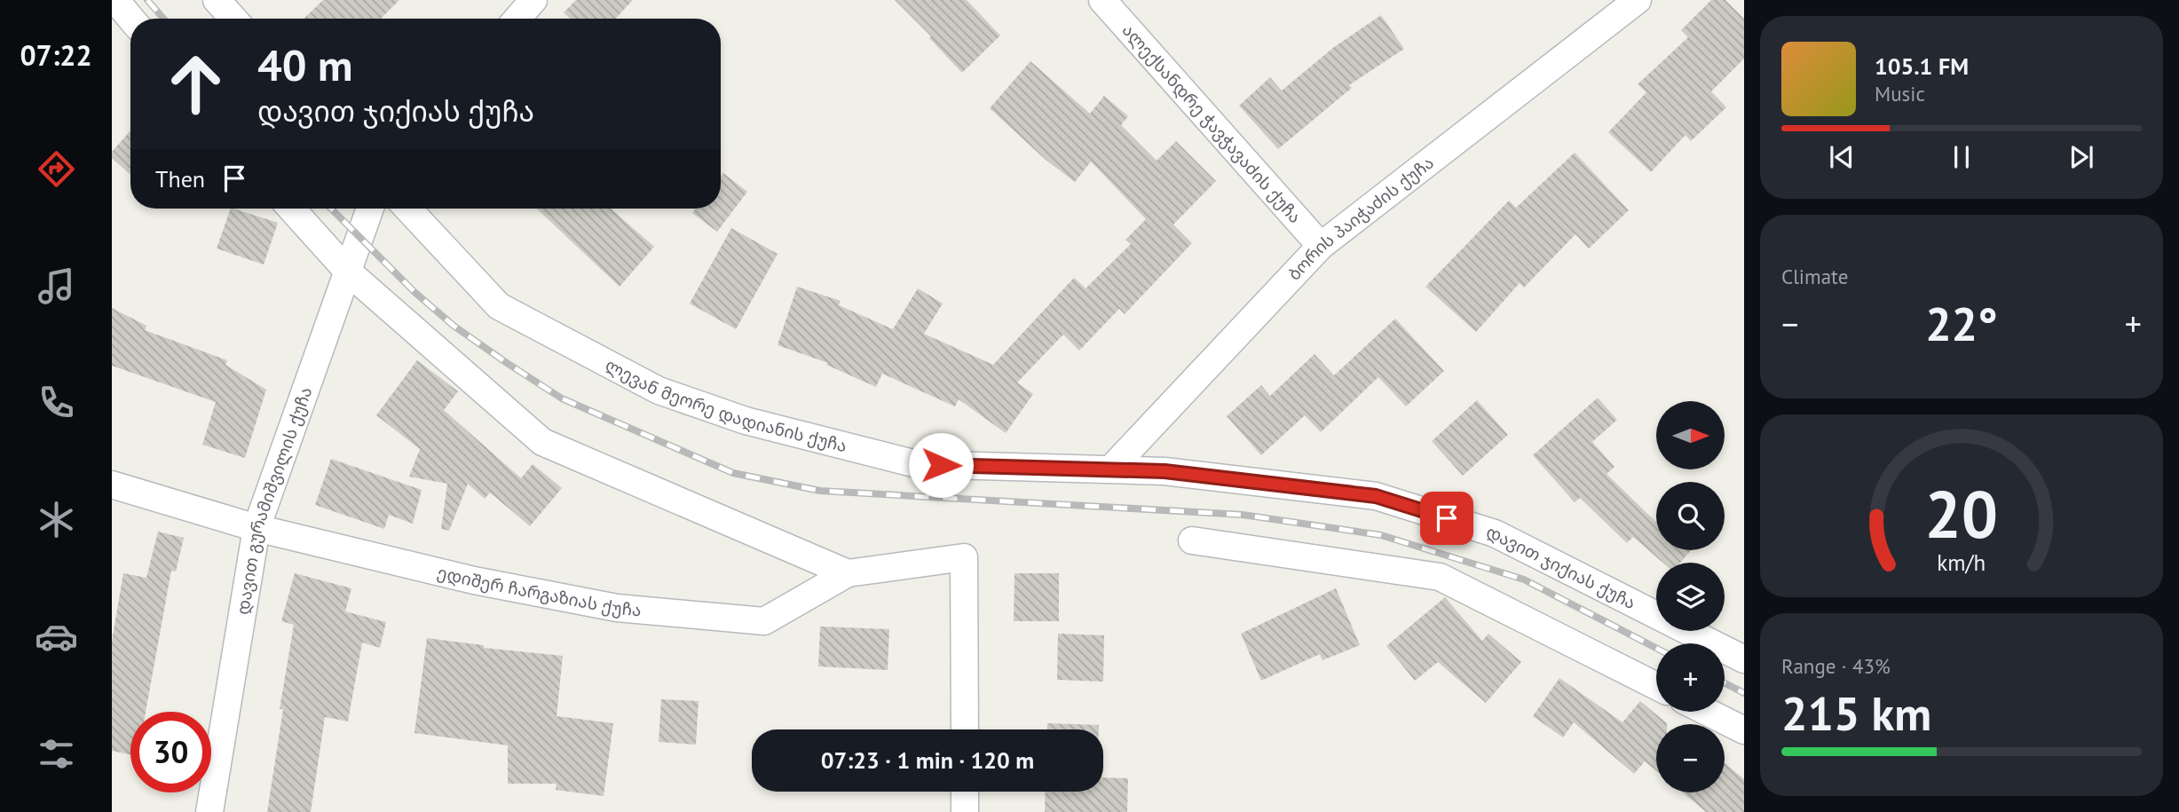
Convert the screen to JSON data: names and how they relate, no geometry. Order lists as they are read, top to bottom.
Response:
{
  "streets": {
    "street": [
      "ალექსანდრე ჭავჭავაძის ქუჩა",
      "ბორის პაიჭაძის ქუჩა",
      "ლევან მეორე დადიანის ქუჩა",
      "დავით გურამიშვილის ქუჩა",
      "დავით ჯიქიას ქუჩა",
      "ედიშერ ჩარგაზიას ქუჩა"
    ]
  },
  "crossings": [
    ["ალექსანდრე ჭავჭავაძის ქუჩა", "ბორის პაიჭაძის ქუჩა"],
    ["ბორის პაიჭაძის ქუჩა", "ლევან მეორე დადიანის ქუჩა"],
    ["ბორის პაიჭაძის ქუჩა", "დავით ჯიქიას ქუჩა"],
    ["ლევან მეორე დადიანის ქუჩა", "დავით ჯიქიას ქუჩა"],
    ["დავით გურამიშვილის ქუჩა", "ედიშერ ჩარგაზიას ქუჩა"]
  ],
  "north": "right",
  "page": {
    "tabs": "07:22",
    "turn": ["40 m", "დავით ჯიქიას ქუჩა"],
    "song": ["105.1 FM", "Music"],
    "then": "Then",
    "tile": [
      "Climate",
      ["Range · 43%", "215 km"]
    ],
    "heat": ["−", "22°", "+"],
    "map_buttons": ["+", "−"],
    "limit": "30",
    "trip": "07:23 · 1 min · 120 m",
    "gauge": ["20", "km/h"]
  }
}
